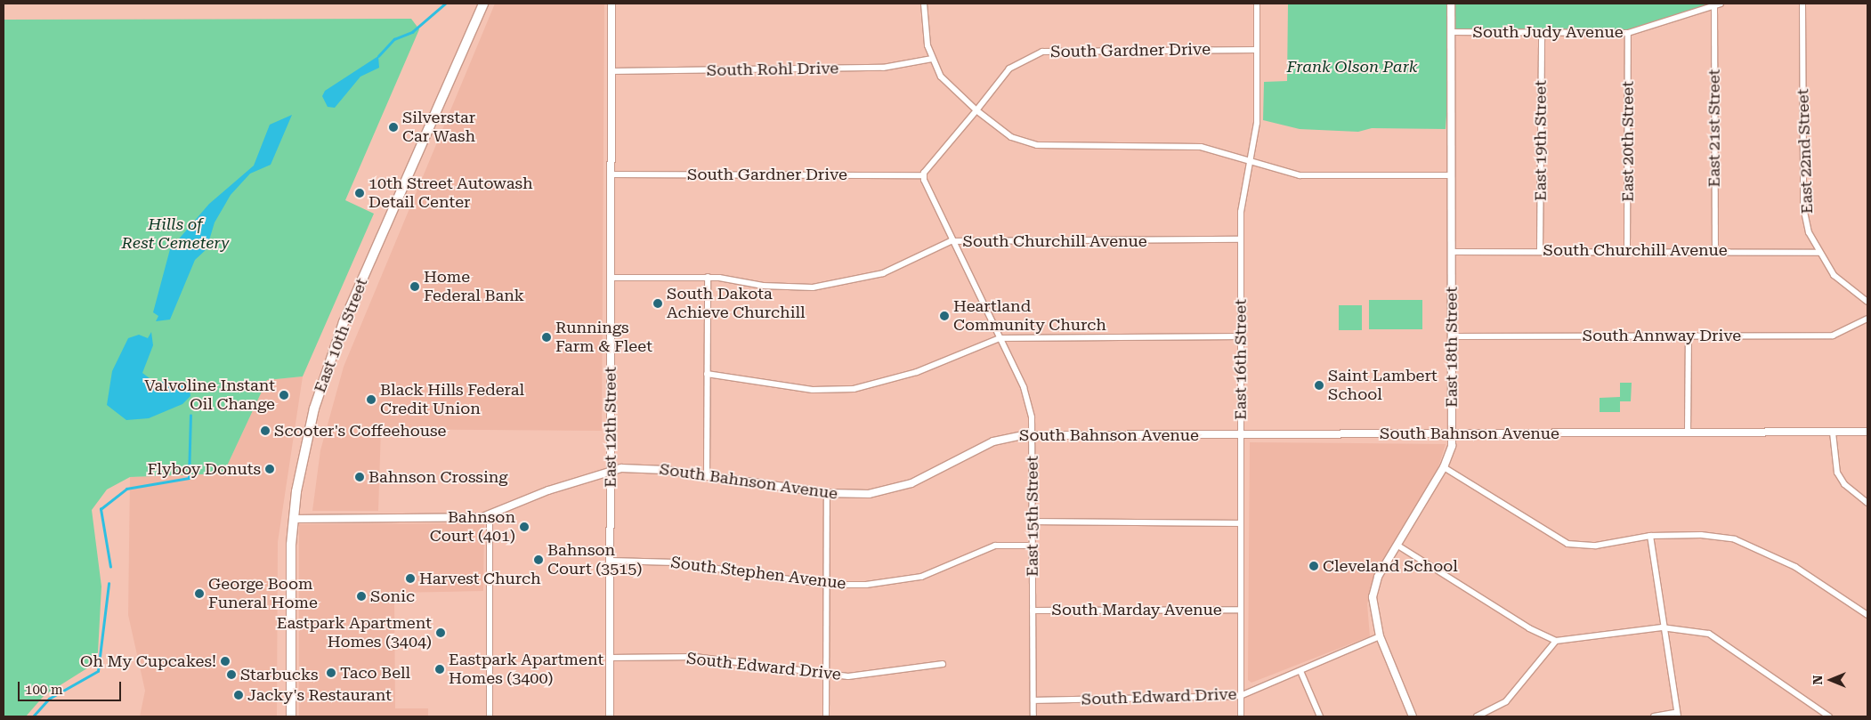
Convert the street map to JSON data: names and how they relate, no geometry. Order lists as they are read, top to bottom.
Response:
{
  "streets": {
    "main road": ["East 10th Street"],
    "street": [
      "South Judy Avenue",
      "South Gardner Drive",
      "South Rohl Drive",
      "East 21st Street",
      "East 19th Street",
      "East 20th Street",
      "East 22nd Street",
      "South Churchill Avenue",
      "South Annway Drive",
      "East 18th Street",
      "East 16th Street",
      "East 12th Street",
      "South Bahnson Avenue",
      "East 15th Street",
      "South Stephen Avenue",
      "South Marday Avenue",
      "South Edward Drive"
    ]
  },
  "crossings": [
    ["South Judy Avenue", "East 21st Street"],
    ["South Judy Avenue", "East 19th Street"],
    ["South Judy Avenue", "East 20th Street"],
    ["South Judy Avenue", "East 18th Street"],
    ["South Gardner Drive", "East 16th Street"],
    ["South Gardner Drive", "East 12th Street"],
    ["South Gardner Drive", "East 15th Street"],
    ["South Rohl Drive", "East 12th Street"],
    ["East 21st Street", "South Churchill Avenue"],
    ["East 19th Street", "South Churchill Avenue"],
    ["East 20th Street", "South Churchill Avenue"],
    ["East 22nd Street", "South Churchill Avenue"],
    ["South Churchill Avenue", "East 18th Street"],
    ["South Churchill Avenue", "East 16th Street"],
    ["South Churchill Avenue", "East 12th Street"],
    ["South Churchill Avenue", "East 15th Street"],
    ["East 10th Street", "South Bahnson Avenue"],
    ["South Annway Drive", "East 18th Street"],
    ["East 18th Street", "South Bahnson Avenue"],
    ["East 18th Street", "South Edward Drive"],
    ["East 16th Street", "South Bahnson Avenue"],
    ["East 16th Street", "South Marday Avenue"],
    ["East 16th Street", "South Edward Drive"],
    ["East 12th Street", "South Bahnson Avenue"],
    ["East 12th Street", "South Stephen Avenue"],
    ["East 12th Street", "South Edward Drive"],
    ["South Bahnson Avenue", "East 15th Street"],
    ["East 15th Street", "South Stephen Avenue"],
    ["East 15th Street", "South Marday Avenue"],
    ["East 15th Street", "South Edward Drive"]
  ],
  "parks": ["Frank Olson Park", "Hills of Rest Cemetery"],
  "places": [
    "Silverstar Car Wash",
    "10th Street Autowash Detail Center",
    "Home Federal Bank",
    "South Dakota Achieve Churchill",
    "Heartland Community Church",
    "Runnings Farm & Fleet",
    "Saint Lambert School",
    "Valvoline Instant Oil Change",
    "Black Hills Federal Credit Union",
    "Scooter's Coffeehouse",
    "Flyboy Donuts",
    "Bahnson Crossing",
    "Bahnson Court (401)",
    "Bahnson Court (3515)",
    "Cleveland School",
    "Harvest Church",
    "George Boom Funeral Home",
    "Sonic",
    "Eastpark Apartment Homes (3404)",
    "Oh My Cupcakes!",
    "Eastpark Apartment Homes (3400)",
    "Taco Bell",
    "Starbucks",
    "Jacky's Restaurant"
  ],
  "scale_bar": "100 m",
  "north": "left"
}
